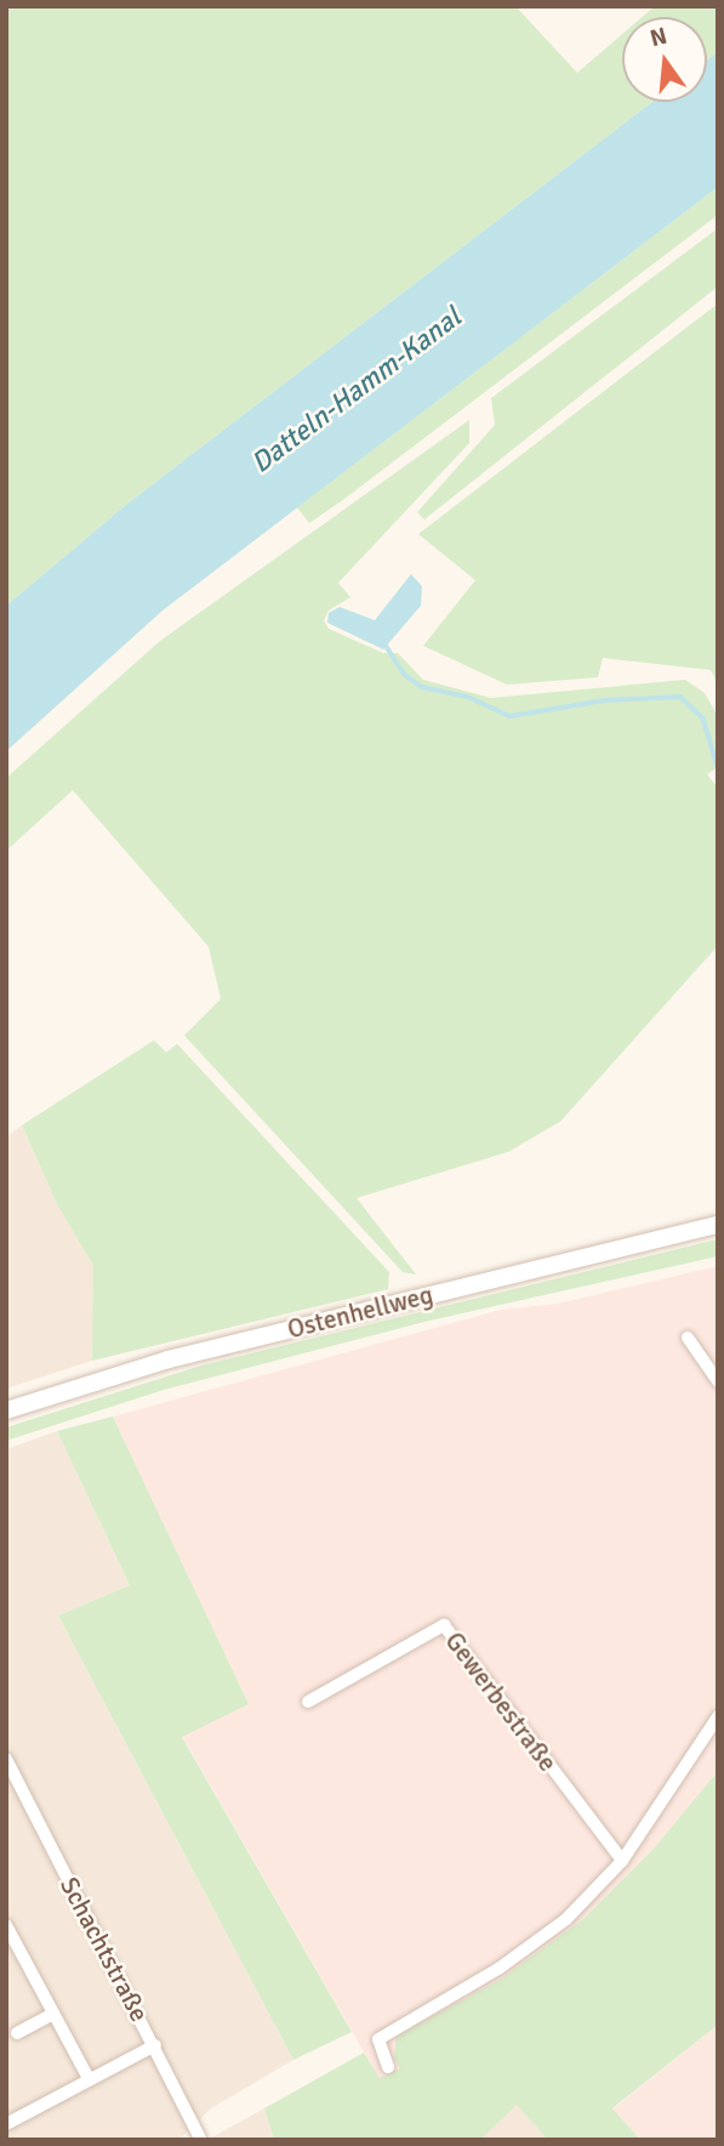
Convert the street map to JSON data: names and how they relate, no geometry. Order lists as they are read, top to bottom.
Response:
{
  "streets": {
    "main road": ["Ostenhellweg"],
    "street": ["Gewerbestraße", "Schachtstraße"]
  },
  "water": ["Datteln-Hamm-Kanal"],
  "north": "top"
}
